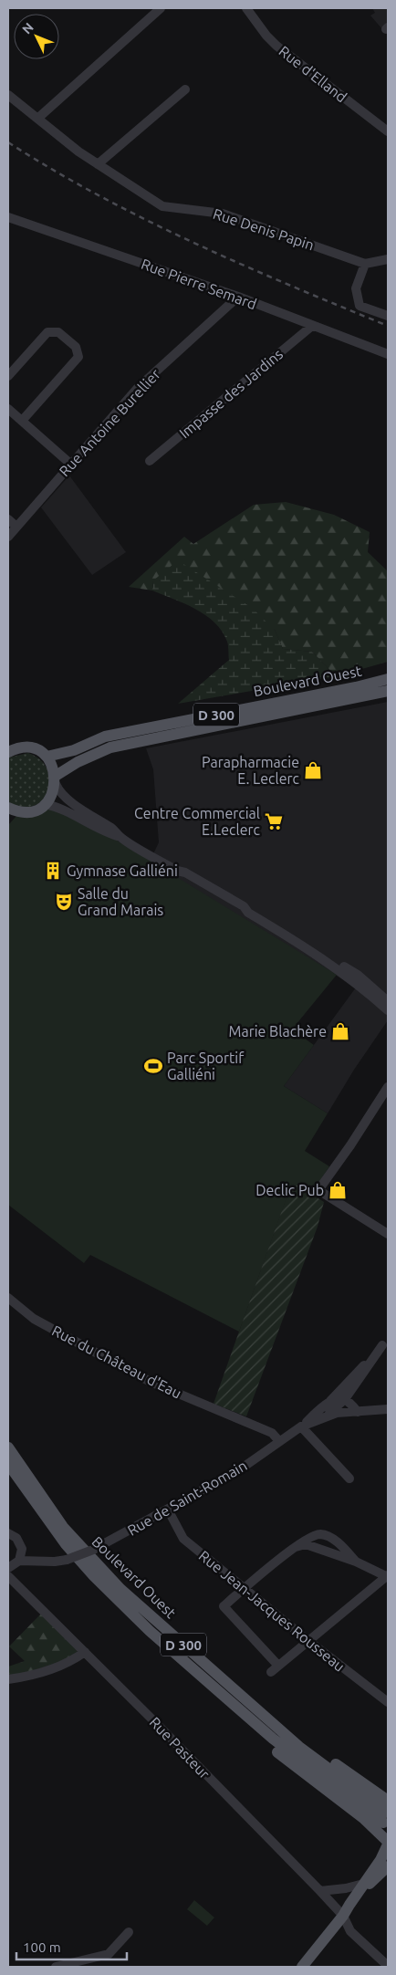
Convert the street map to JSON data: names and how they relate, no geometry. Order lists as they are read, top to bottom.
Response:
{
  "streets": {
    "main road": ["Boulevard Ouest", "D 300"],
    "street": [
      "Rue d'Elland",
      "Rue Denis Papin",
      "Rue Pierre Semard",
      "Impasse des Jardins",
      "Rue Antoine Burellier",
      "Rue du Château d'Eau",
      "Rue de Saint-Romain",
      "Rue Jean-Jacques Rousseau",
      "Rue Pasteur"
    ]
  },
  "crossings": [
    ["Rue Pierre Semard", "Impasse des Jardins"],
    ["Rue Pierre Semard", "Rue Antoine Burellier"],
    ["Rue du Château d'Eau", "Rue de Saint-Romain"],
    ["Rue de Saint-Romain", "Rue Jean-Jacques Rousseau"],
    ["Rue de Saint-Romain", "Rue Pasteur"]
  ],
  "places": {
    "shop": ["Parapharmacie E. Leclerc", "Marie Blachère", "Declic Pub"],
    "supermarket": ["Centre Commercial E.Leclerc"],
    "building": ["Gymnase Galliéni"],
    "theatre": ["Salle du Grand Marais"],
    "sports": ["Parc Sportif Galliéni"]
  },
  "scale_bar": "100 m",
  "north": "top left"
}
